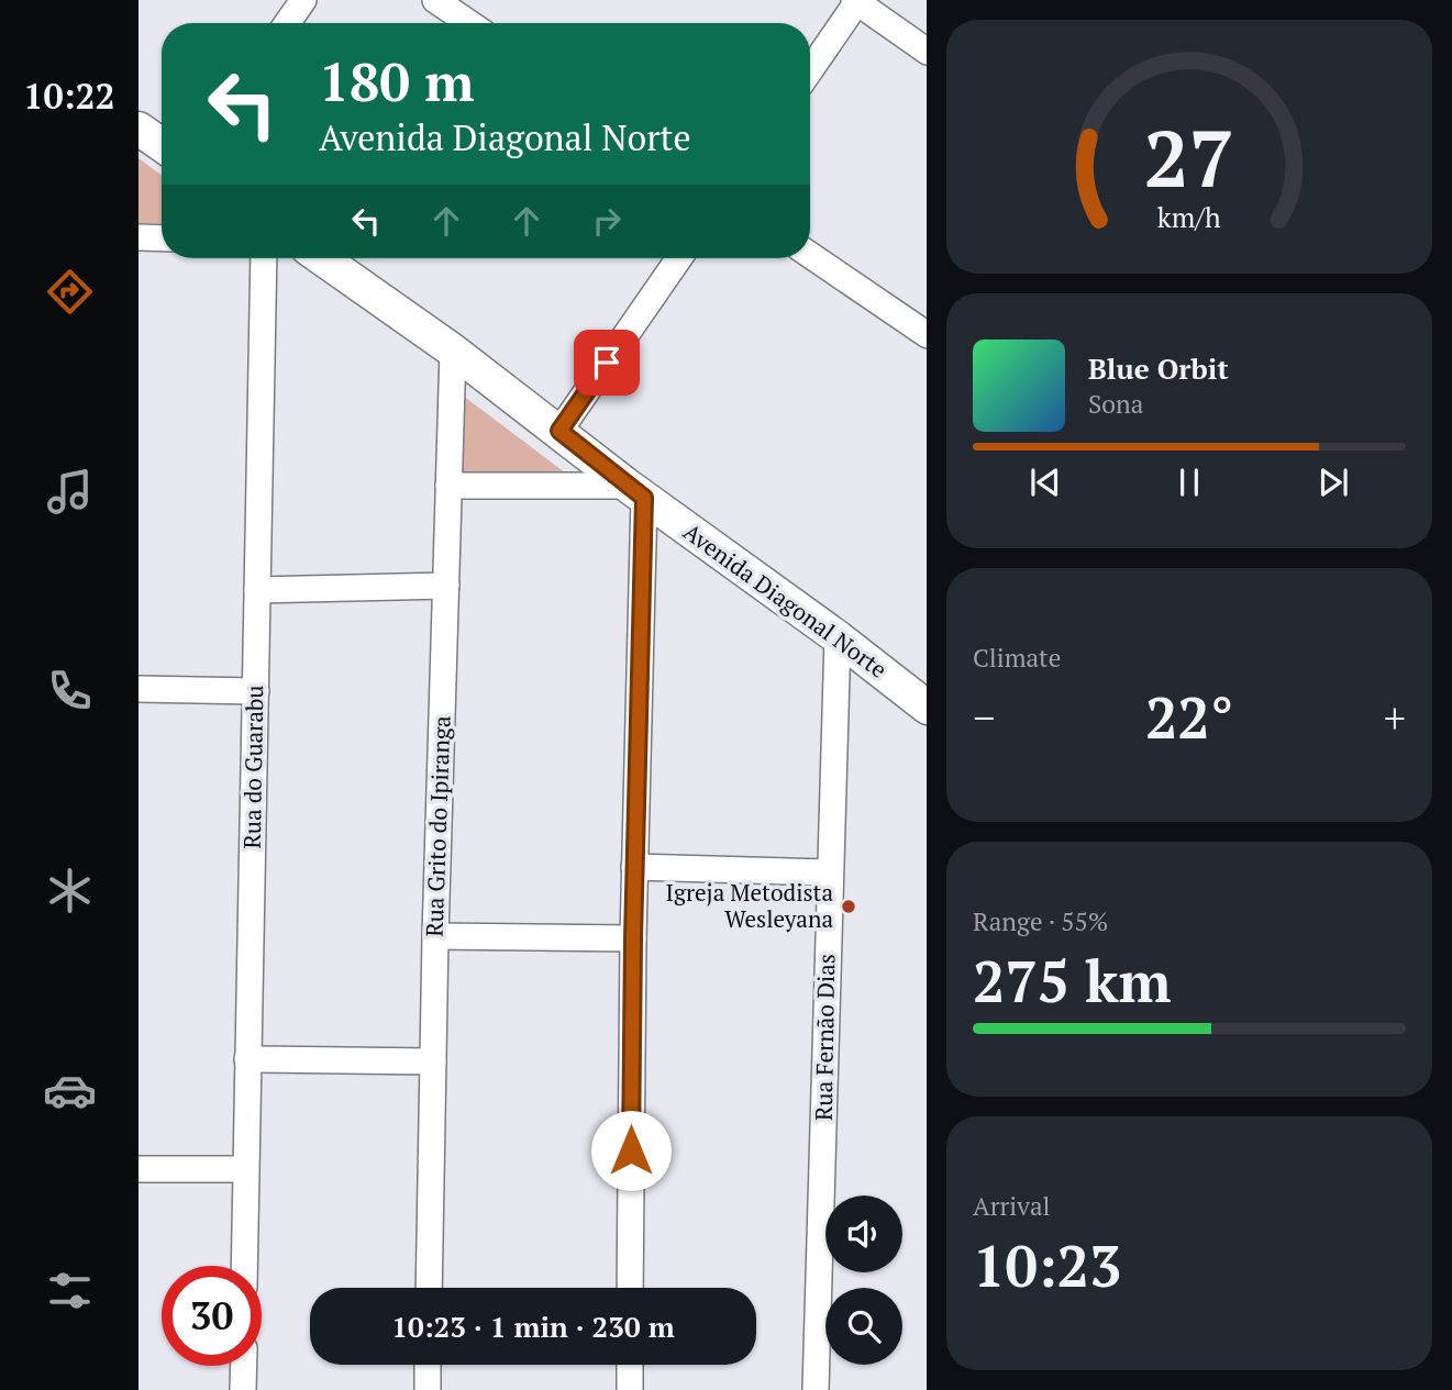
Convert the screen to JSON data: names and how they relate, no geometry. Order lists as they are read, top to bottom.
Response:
{
  "streets": {
    "street": [
      "Avenida Diagonal Norte",
      "Rua do Guarabu",
      "Rua Grito do Ipiranga",
      "Rua Fernão Dias"
    ]
  },
  "crossings": [
    ["Avenida Diagonal Norte", "Rua Grito do Ipiranga"],
    ["Avenida Diagonal Norte", "Rua Fernão Dias"]
  ],
  "places": ["Igreja Metodista Wesleyana"],
  "page": {
    "tabs": "10:22",
    "turn": ["180 m", "Avenida Diagonal Norte"],
    "song": ["Blue Orbit", "Sona"],
    "tile": [
      "Climate",
      ["Range · 55%", "275 km"],
      ["Arrival", "10:23"]
    ],
    "heat": ["−", "22°", "+"],
    "limit": "30",
    "trip": "10:23 · 1 min · 230 m",
    "gauge": ["27", "km/h"]
  }
}
